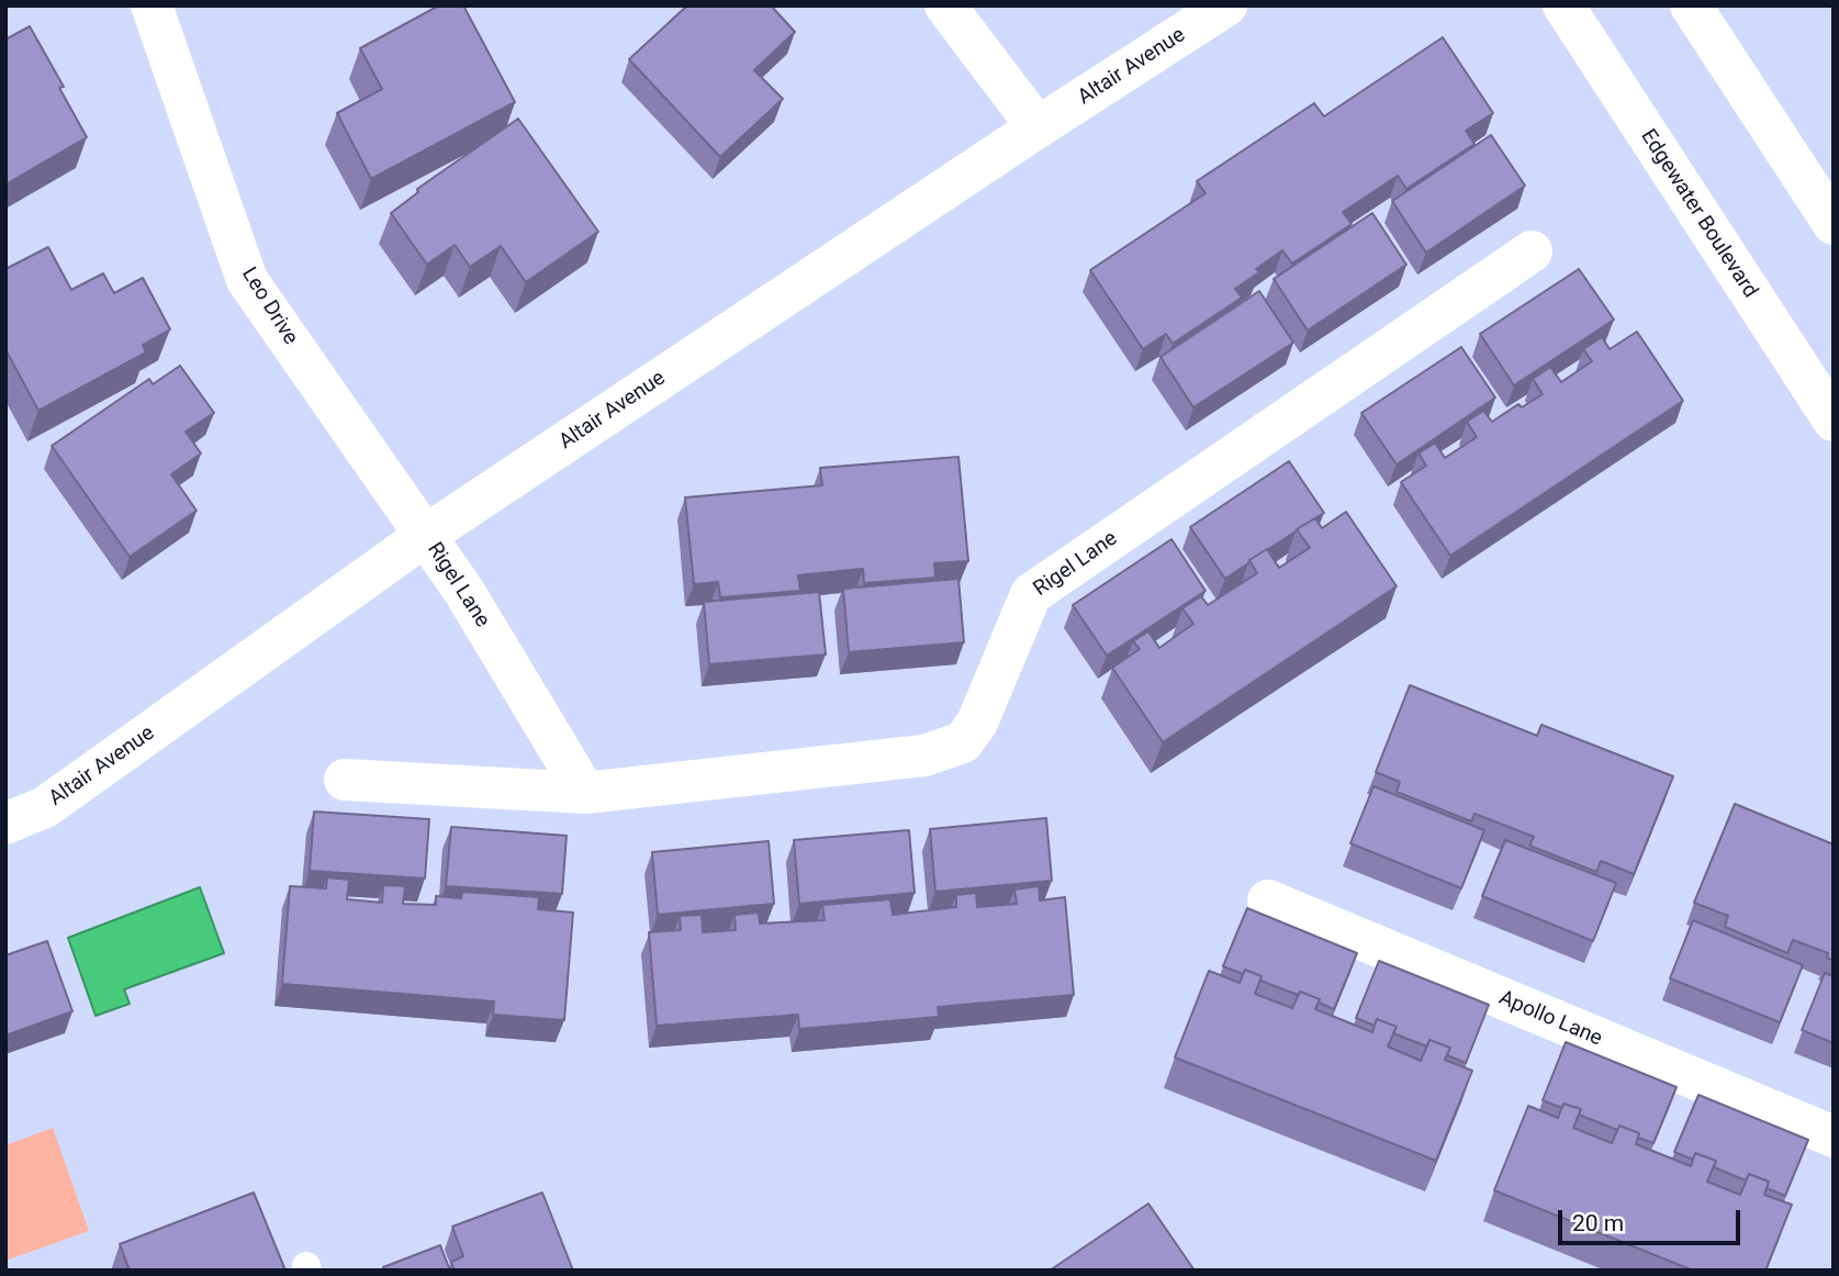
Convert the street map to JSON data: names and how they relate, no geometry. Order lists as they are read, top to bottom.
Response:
{
  "streets": {
    "street": [
      "Altair Avenue",
      "Edgewater Boulevard",
      "Leo Drive",
      "Rigel Lane",
      "Apollo Lane"
    ]
  },
  "crossings": [
    ["Altair Avenue", "Leo Drive"],
    ["Altair Avenue", "Rigel Lane"],
    ["Leo Drive", "Rigel Lane"]
  ],
  "scale_bar": "20 m"
}
